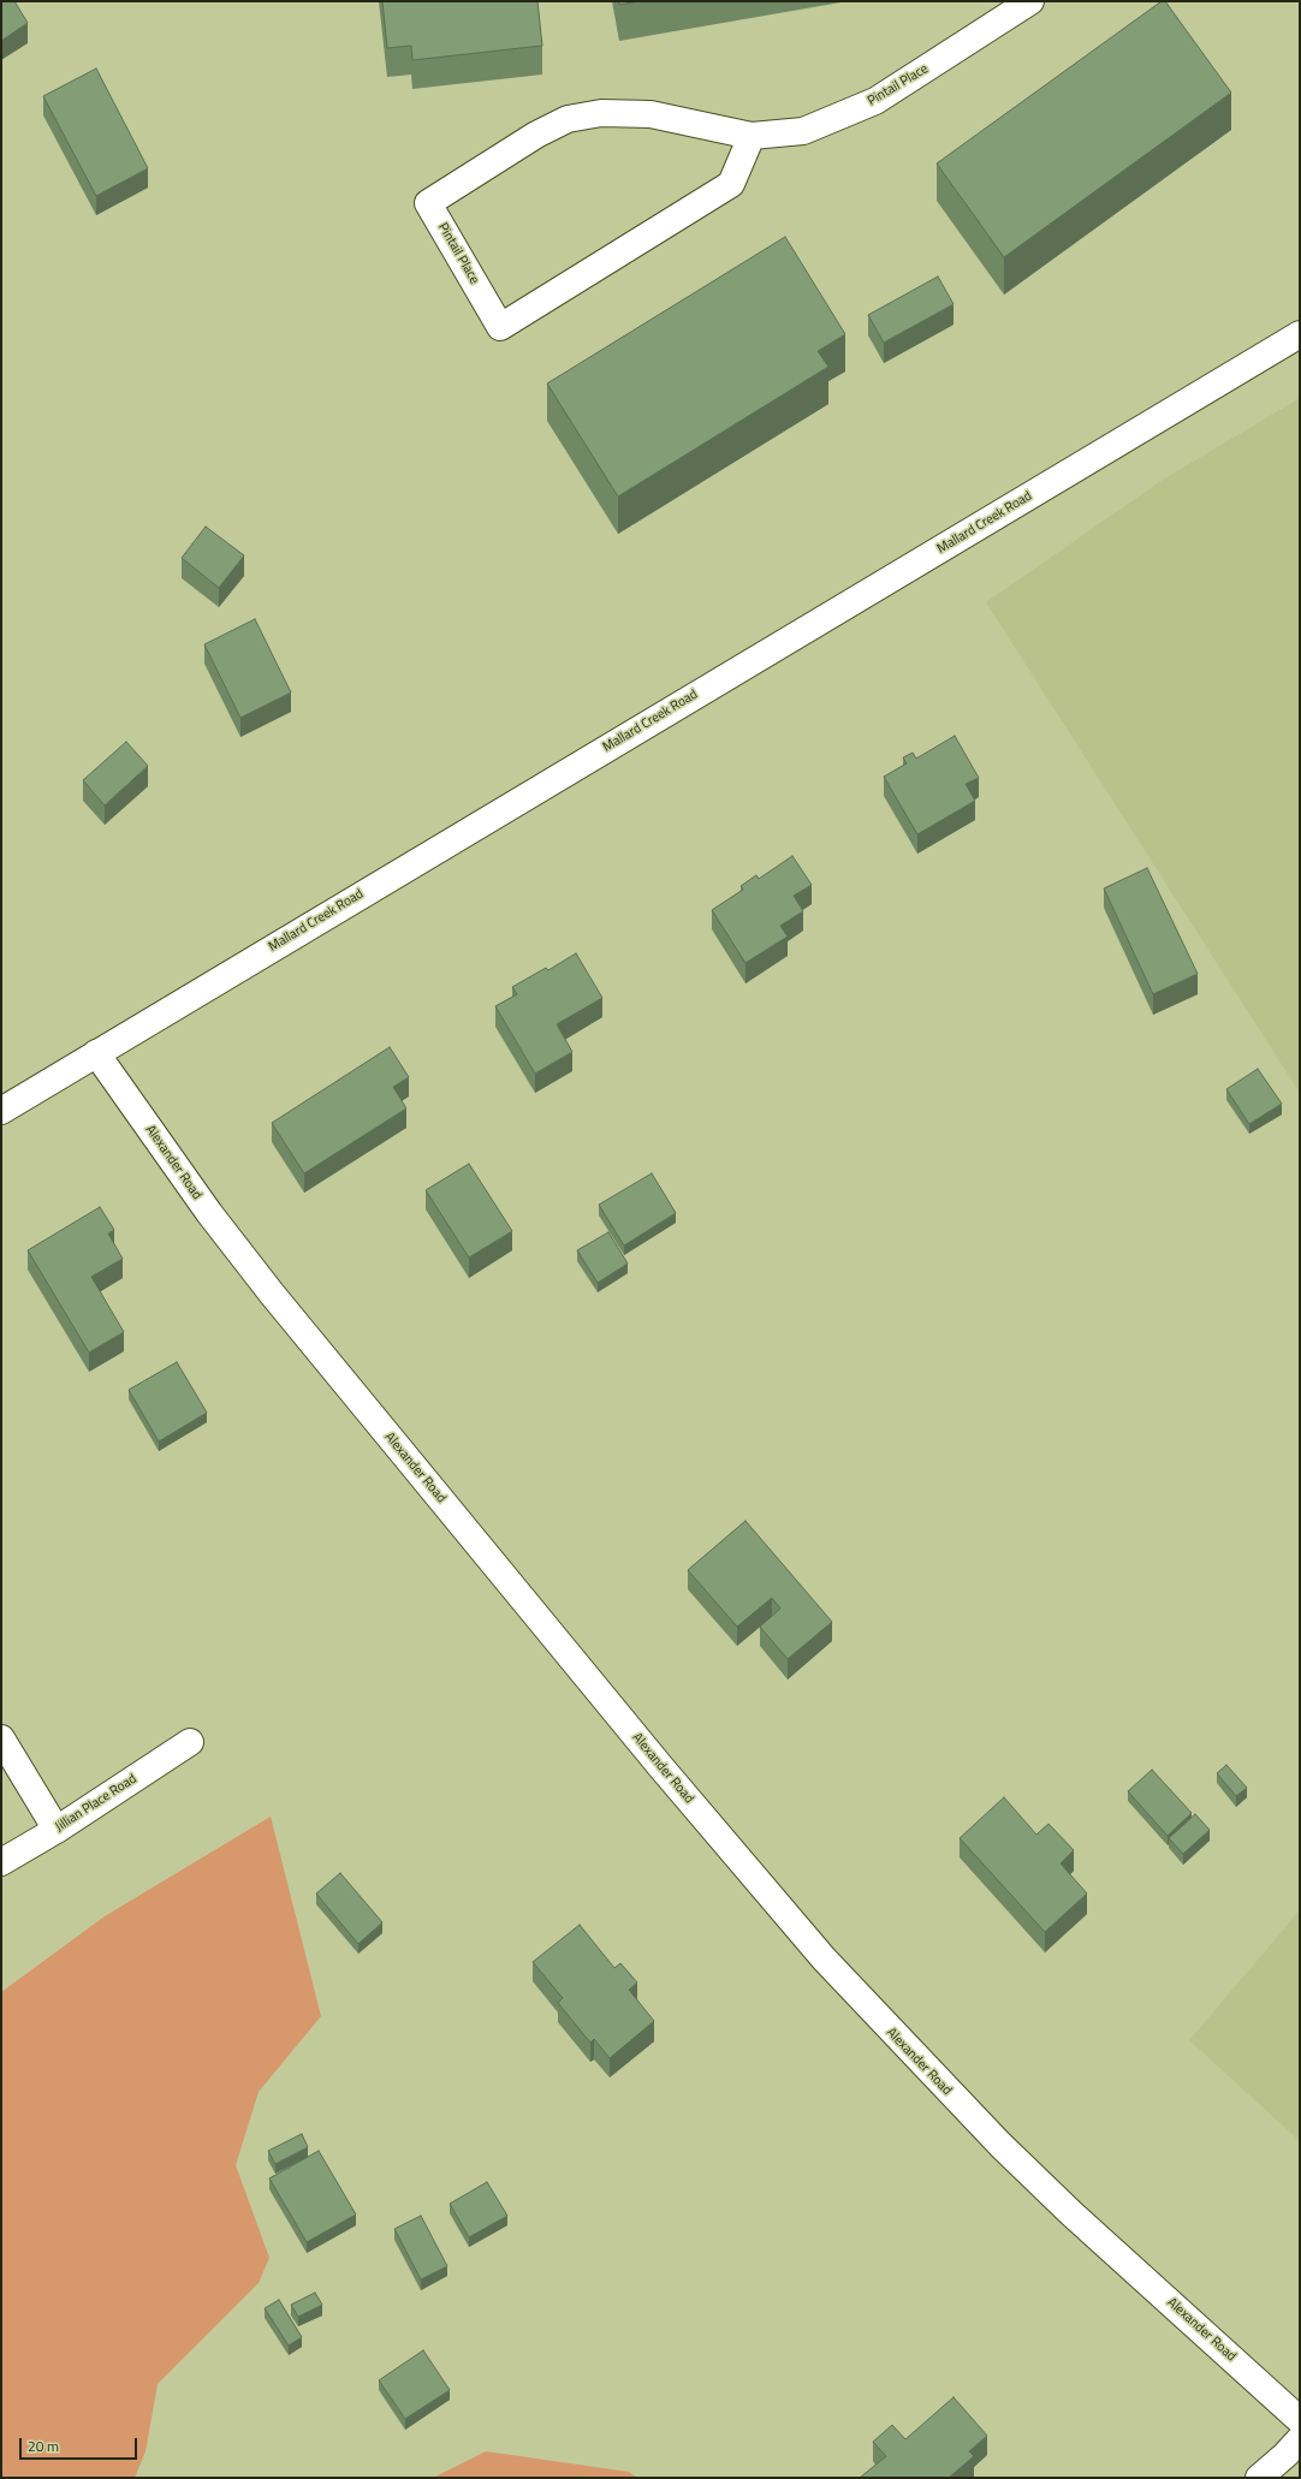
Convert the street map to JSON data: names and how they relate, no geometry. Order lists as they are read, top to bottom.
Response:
{
  "streets": {
    "street": [
      "Pintail Place",
      "Mallard Creek Road",
      "Alexander Road",
      "Jillian Place Road"
    ]
  },
  "crossings": [
    ["Mallard Creek Road", "Alexander Road"]
  ],
  "scale_bar": "20 m"
}
